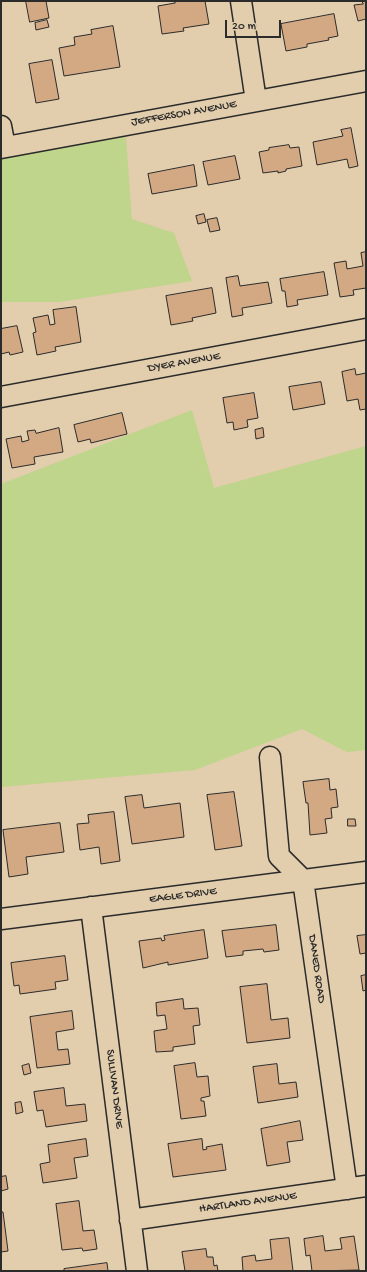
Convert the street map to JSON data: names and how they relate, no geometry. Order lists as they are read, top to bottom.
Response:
{
  "streets": {
    "street": [
      "JEFFERSON AVENUE",
      "DYER AVENUE",
      "EAGLE DRIVE",
      "DANED ROAD",
      "SULLIVAN DRIVE",
      "HARTLAND AVENUE"
    ]
  },
  "crossings": [
    ["EAGLE DRIVE", "DANED ROAD"],
    ["EAGLE DRIVE", "SULLIVAN DRIVE"],
    ["DANED ROAD", "HARTLAND AVENUE"],
    ["SULLIVAN DRIVE", "HARTLAND AVENUE"]
  ],
  "scale_bar": "20 m"
}
